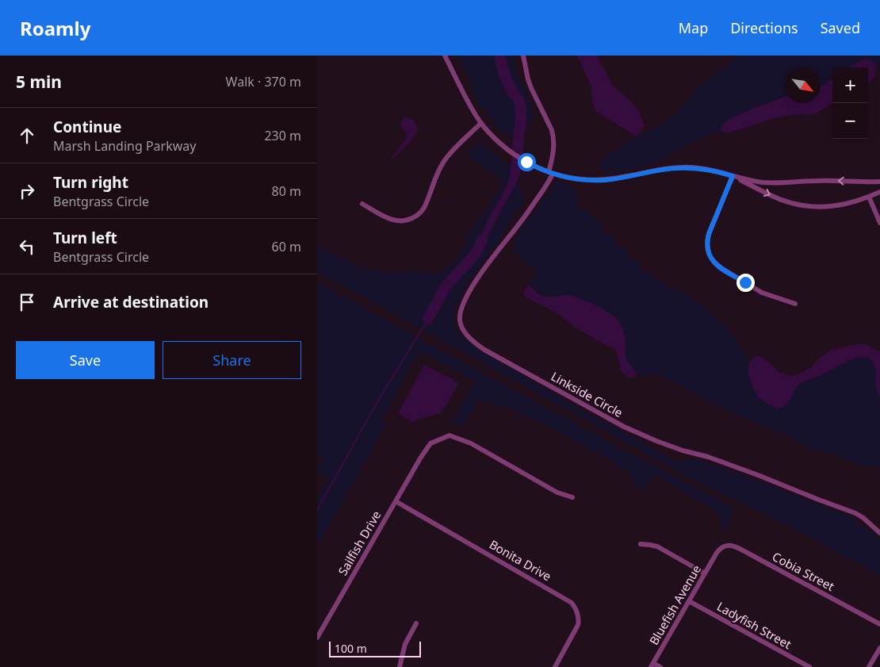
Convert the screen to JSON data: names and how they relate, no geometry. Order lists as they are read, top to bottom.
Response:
{
  "streets": {
    "street": [
      "Linkside Circle",
      "Sailfish Drive",
      "Bonita Drive",
      "Cobia Street",
      "Bluefish Avenue",
      "Ladyfish Street"
    ]
  },
  "crossings": [
    ["Sailfish Drive", "Bonita Drive"],
    ["Cobia Street", "Bluefish Avenue"],
    ["Bluefish Avenue", "Ladyfish Street"]
  ],
  "scale_bar": "100 m",
  "north": "bottom right",
  "page": {
    "header": "Roamly",
    "nav": ["Map", "Directions", "Saved"],
    "heading": ["5 min", "Walk · 370 m"],
    "map_buttons": ["+", "−"],
    "list": [
      ["Continue", "Marsh Landing Parkway", "230 m"],
      ["Turn right", "Bentgrass Circle", "80 m"],
      ["Turn left", "Bentgrass Circle", "60 m"],
      "Arrive at destination"
    ],
    "buttons": ["Save", "Share"],
    "scale": "100 m"
  }
}
